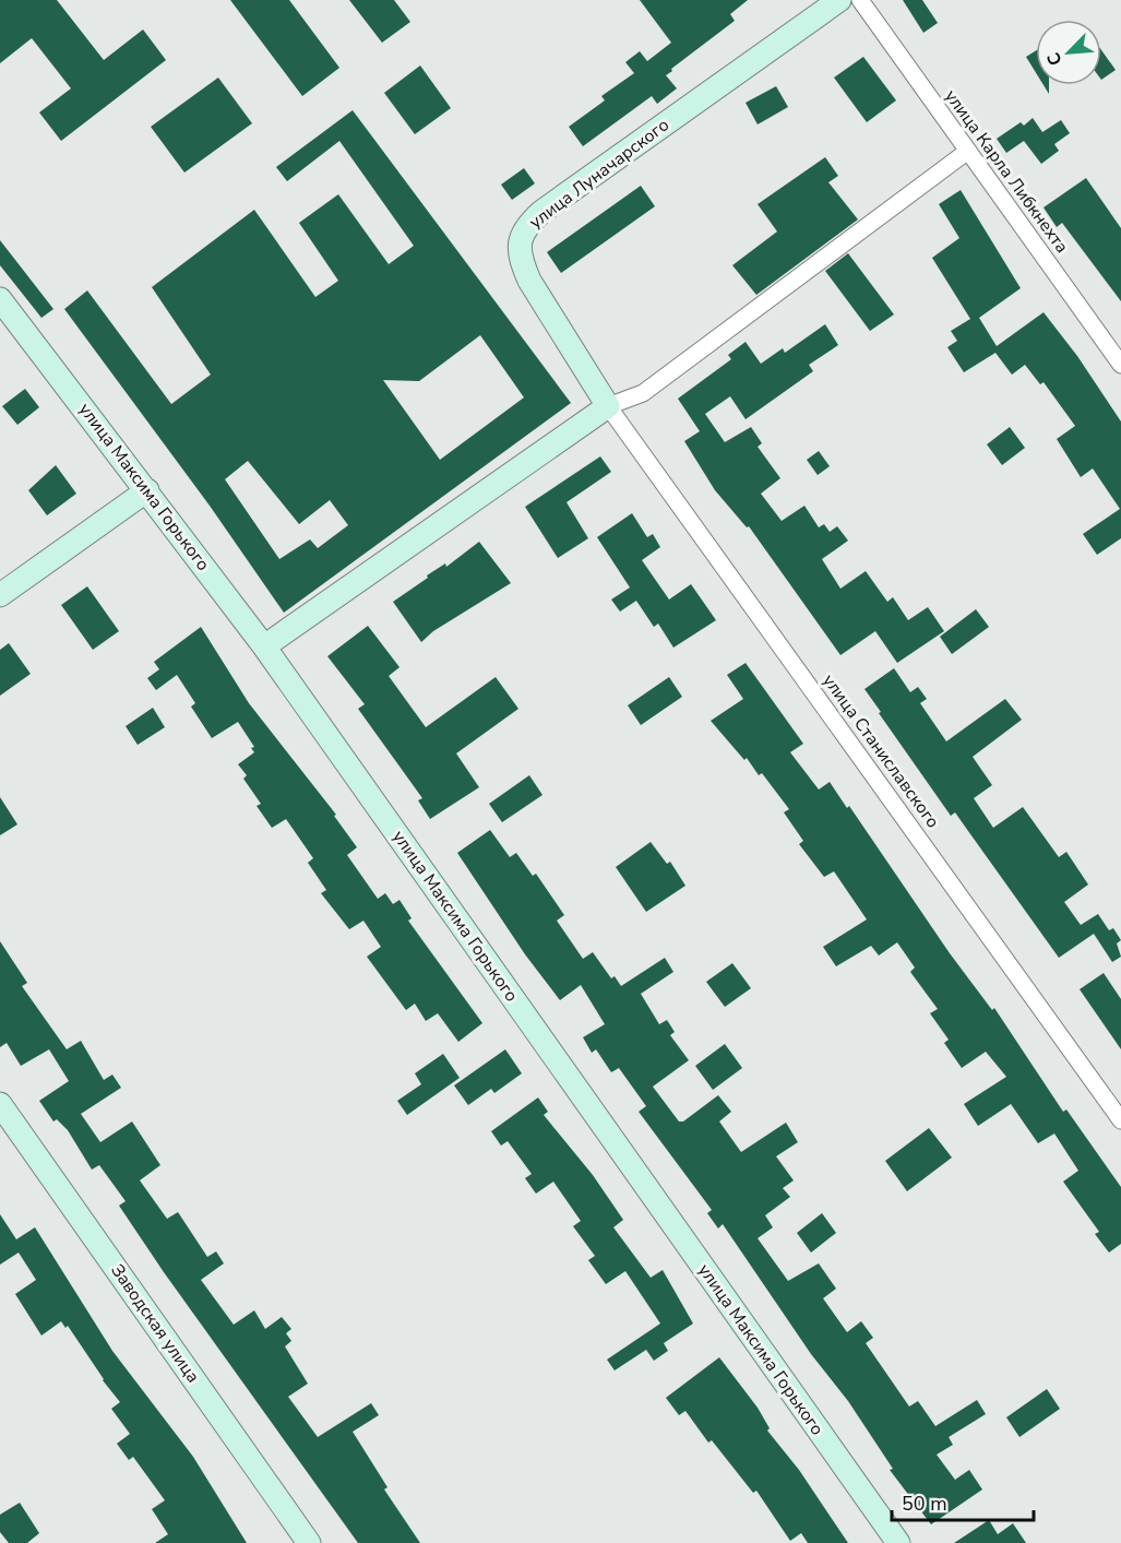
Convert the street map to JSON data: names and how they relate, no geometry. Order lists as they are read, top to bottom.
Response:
{
  "streets": {
    "main road": ["улица Луначарского", "улица Максима Горького", "Заводская улица"],
    "street": ["улица Карла Либкнехта", "улица Станиславского"]
  },
  "crossings": [
    ["улица Луначарского", "улица Станиславского"]
  ],
  "scale_bar": "50 m",
  "north": "bottom left"
}
